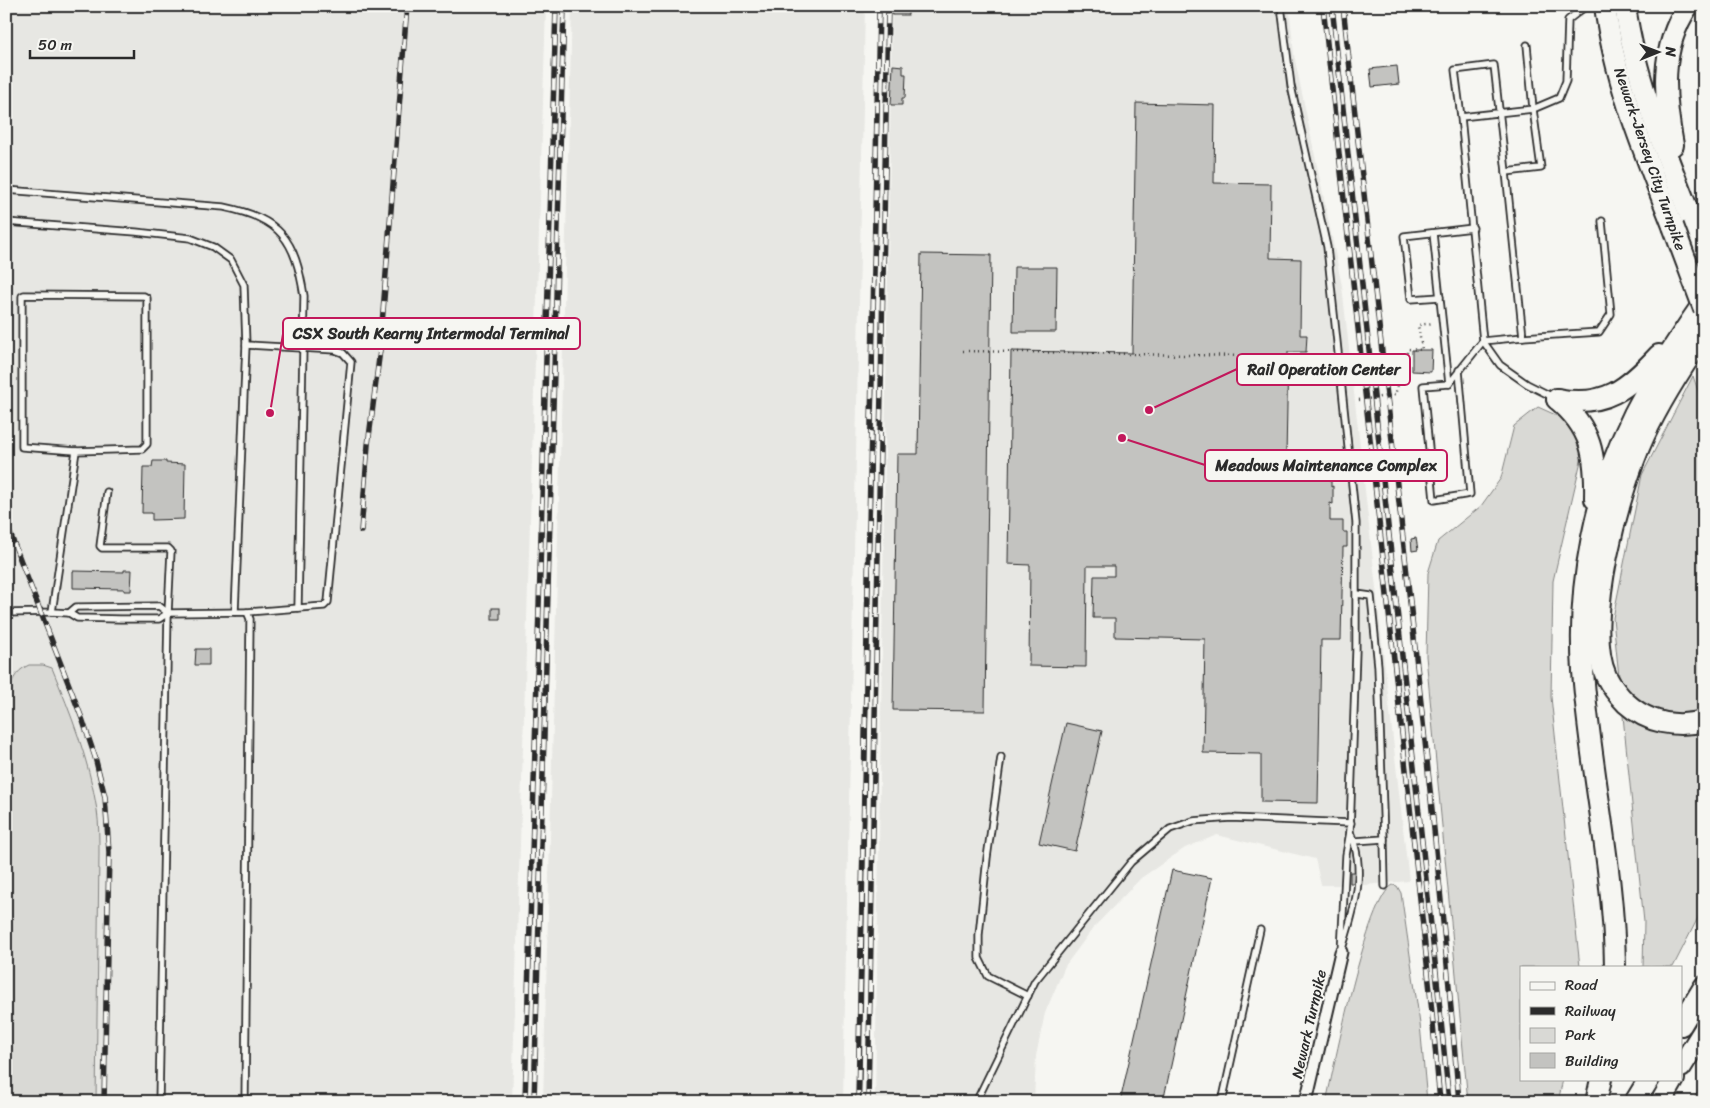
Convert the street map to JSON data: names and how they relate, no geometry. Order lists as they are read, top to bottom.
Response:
{
  "streets": {
    "highway": ["Newark-Jersey City Turnpike"],
    "street": ["Newark Turnpike"]
  },
  "places": ["Rail Operation Center", "CSX South Kearny Intermodal Terminal", "Meadows Maintenance Complex"],
  "legend": [
    "Road",
    "Railway",
    "Park",
    "Building"
  ],
  "scale_bar": "50 m",
  "north": "right"
}
